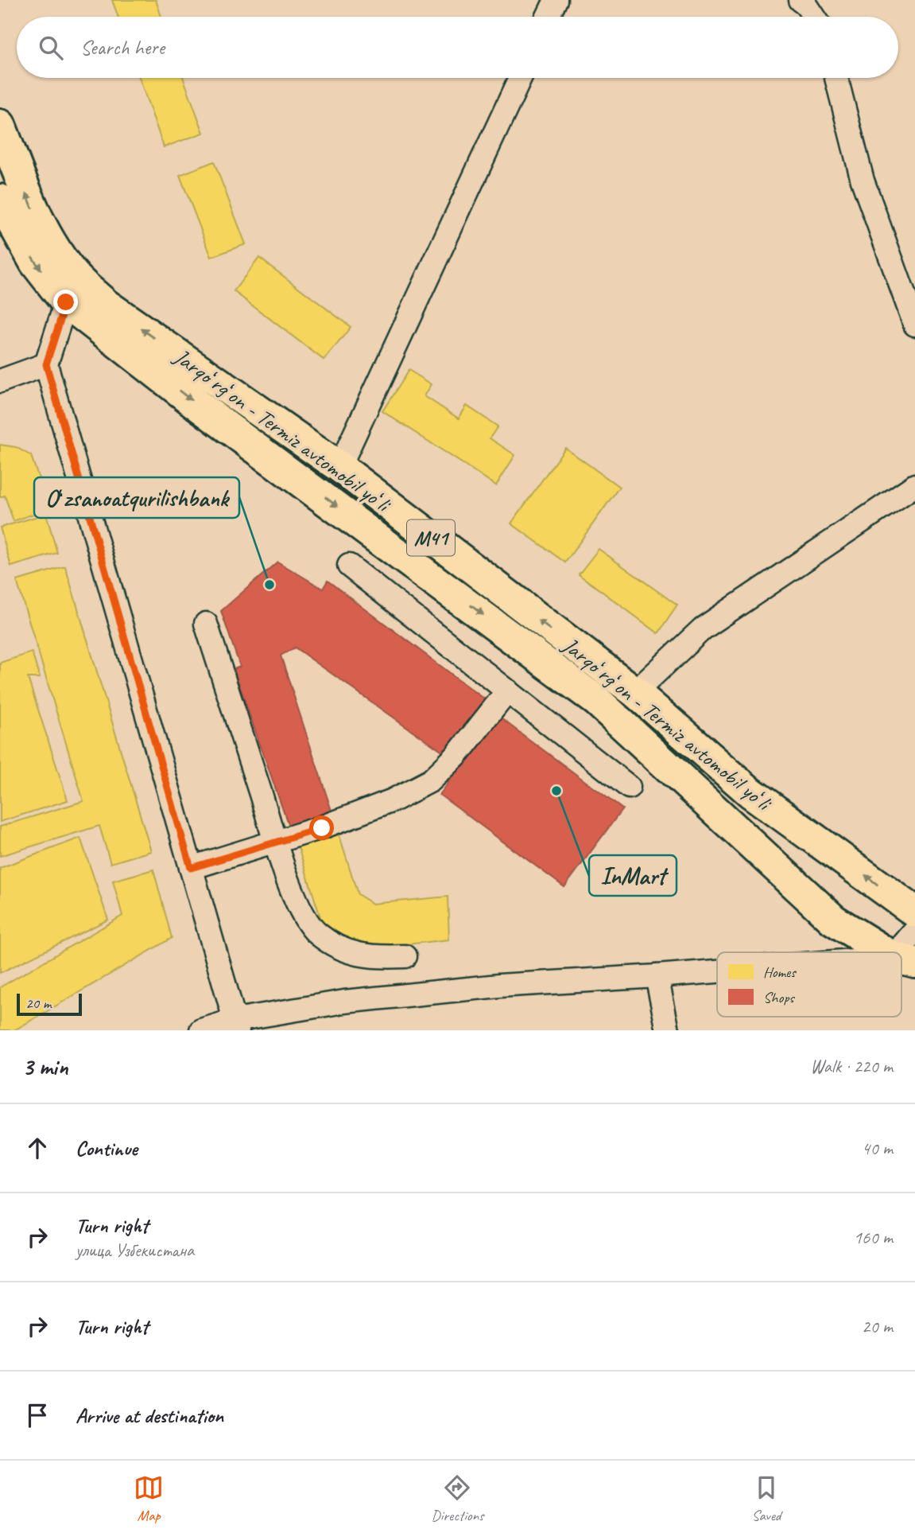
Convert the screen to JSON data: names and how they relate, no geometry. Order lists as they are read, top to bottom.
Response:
{
  "streets": {
    "highway": ["Jarqoʻrgʻon - Termiz avtomobil yoʻli", "M41"]
  },
  "places": ["Oʻzsanoatqurilishbank", "InMart"],
  "legend": ["Homes", "Shops"],
  "scale_bar": "20 m",
  "page": {
    "search": "Search here",
    "scale": "20 m",
    "heading": ["3 min", "Walk · 220 m"],
    "list": [
      ["Continue", "40 m"],
      ["Turn right", "улица Узбекистана", "160 m"],
      ["Turn right", "20 m"],
      "Arrive at destination"
    ],
    "nav": ["Map", "Directions", "Saved"]
  }
}
